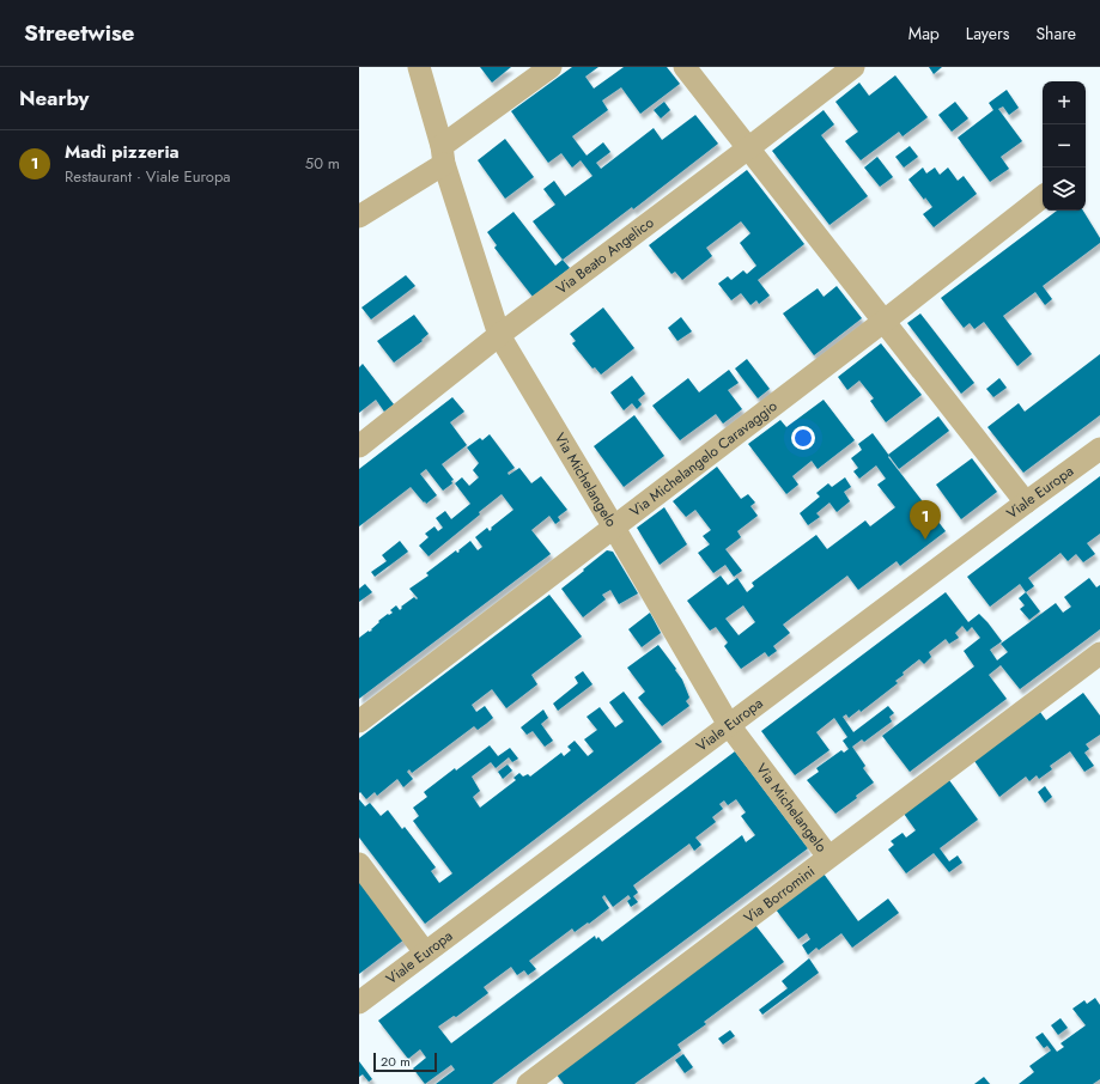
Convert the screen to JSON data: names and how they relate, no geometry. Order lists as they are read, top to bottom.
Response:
{
  "streets": {
    "street": [
      "Via Beato Angelico",
      "Via Michelangelo Caravaggio",
      "Via Michelangelo",
      "Viale Europa",
      "Via Borromini"
    ]
  },
  "crossings": [
    ["Via Beato Angelico", "Via Michelangelo"],
    ["Via Michelangelo Caravaggio", "Via Michelangelo"],
    ["Via Michelangelo", "Viale Europa"],
    ["Via Michelangelo", "Via Borromini"]
  ],
  "scale_bar": "20 m",
  "page": {
    "header": "Streetwise",
    "nav": ["Map", "Layers", "Share"],
    "heading": "Nearby",
    "map_buttons": ["+", "−"],
    "list": [
      {
        "mark": "1",
        "name": "Madì pizzeria",
        "note": "Restaurant · Viale Europa",
        "value": "50 m"
      }
    ],
    "pins": "1",
    "scale": "20 m"
  }
}
